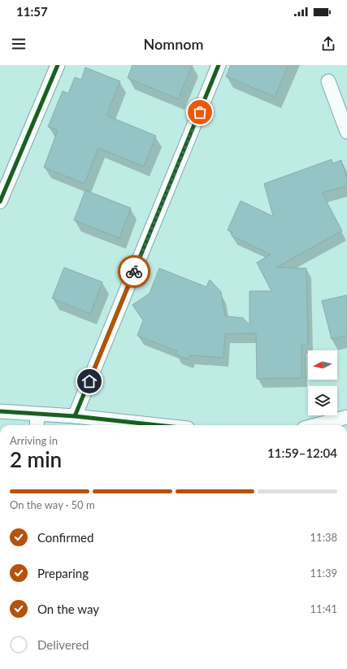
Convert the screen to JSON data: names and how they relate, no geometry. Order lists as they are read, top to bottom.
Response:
{
  "north": "left",
  "page": {
    "status": "11:57",
    "header": "Nomnom",
    "heading": ["2 min", "Arriving in", "11:59–12:04"],
    "bar": "On the way · 50 m",
    "list": [
      ["Confirmed", "11:38"],
      ["Preparing", "11:39"],
      ["On the way", "11:41"],
      "Delivered"
    ]
  }
}
